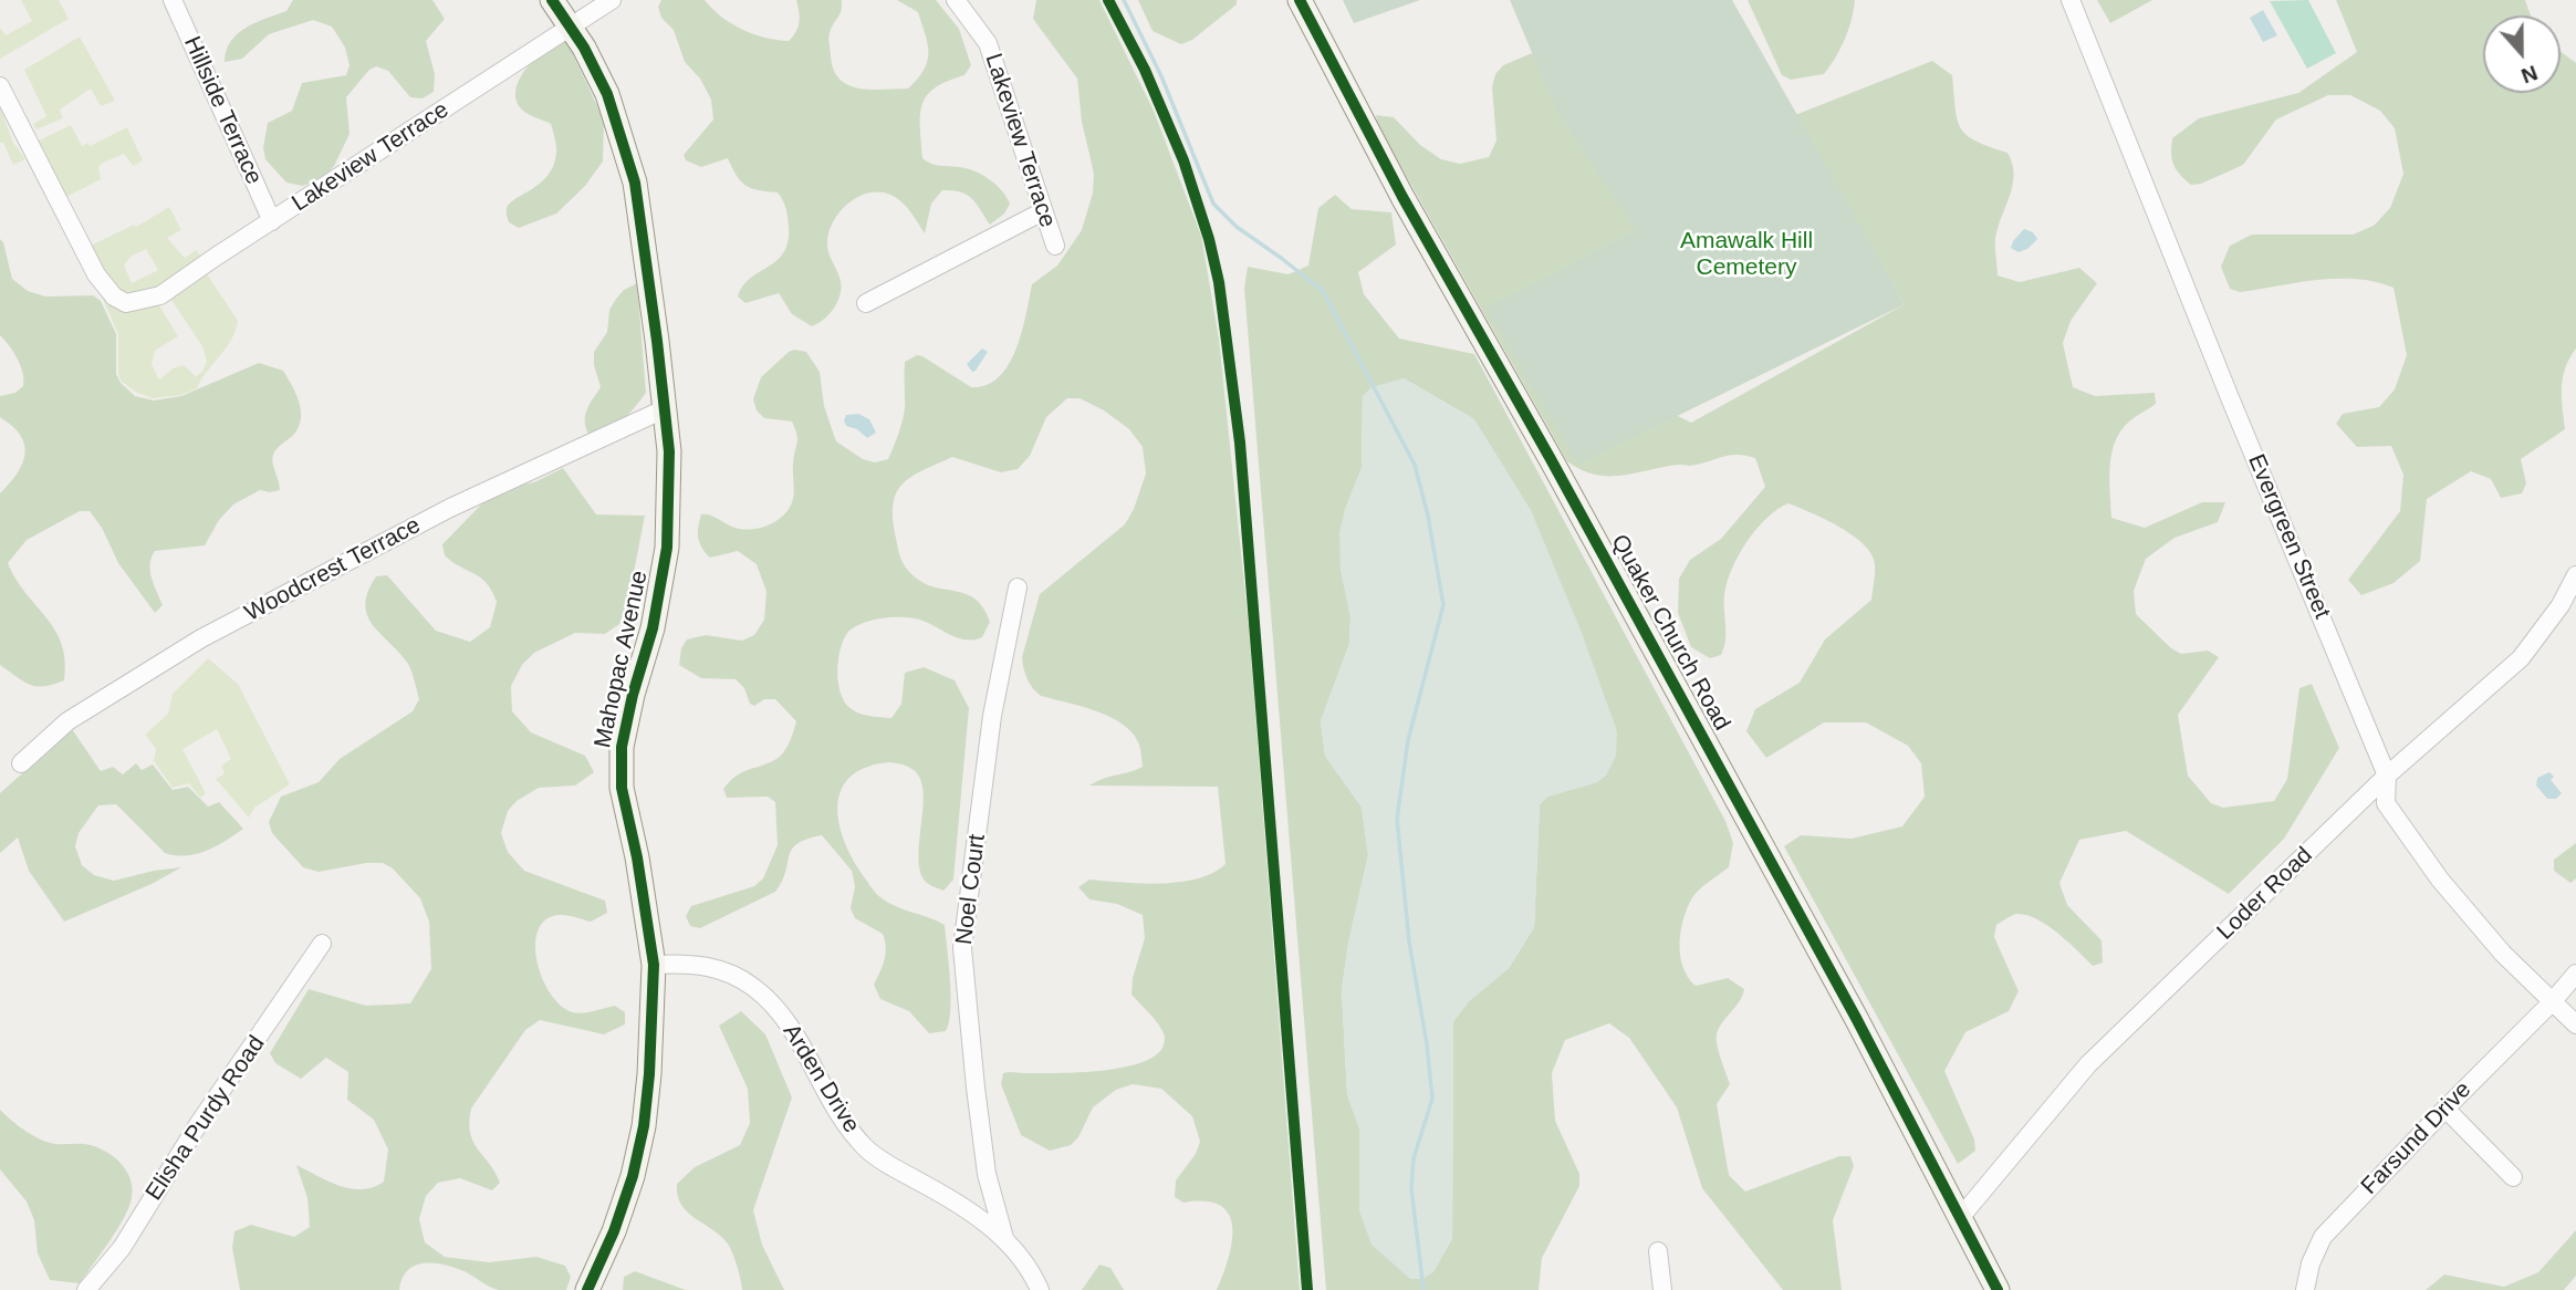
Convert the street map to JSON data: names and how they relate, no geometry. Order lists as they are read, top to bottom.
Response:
{
  "streets": {
    "street": [
      "Hillside Terrace",
      "Lakeview Terrace",
      "Evergreen Street",
      "Woodcrest Terrace",
      "Quaker Church Road",
      "Mahopac Avenue",
      "Noel Court",
      "Loder Road",
      "Arden Drive",
      "Elisha Purdy Road",
      "Farsund Drive"
    ]
  },
  "crossings": [
    ["Hillside Terrace", "Lakeview Terrace"],
    ["Lakeview Terrace", "Mahopac Avenue"],
    ["Evergreen Street", "Loder Road"],
    ["Evergreen Street", "Farsund Drive"],
    ["Woodcrest Terrace", "Mahopac Avenue"],
    ["Quaker Church Road", "Loder Road"],
    ["Mahopac Avenue", "Arden Drive"],
    ["Noel Court", "Arden Drive"]
  ],
  "parks": ["Amawalk Hill Cemetery"],
  "north": "bottom"
}
